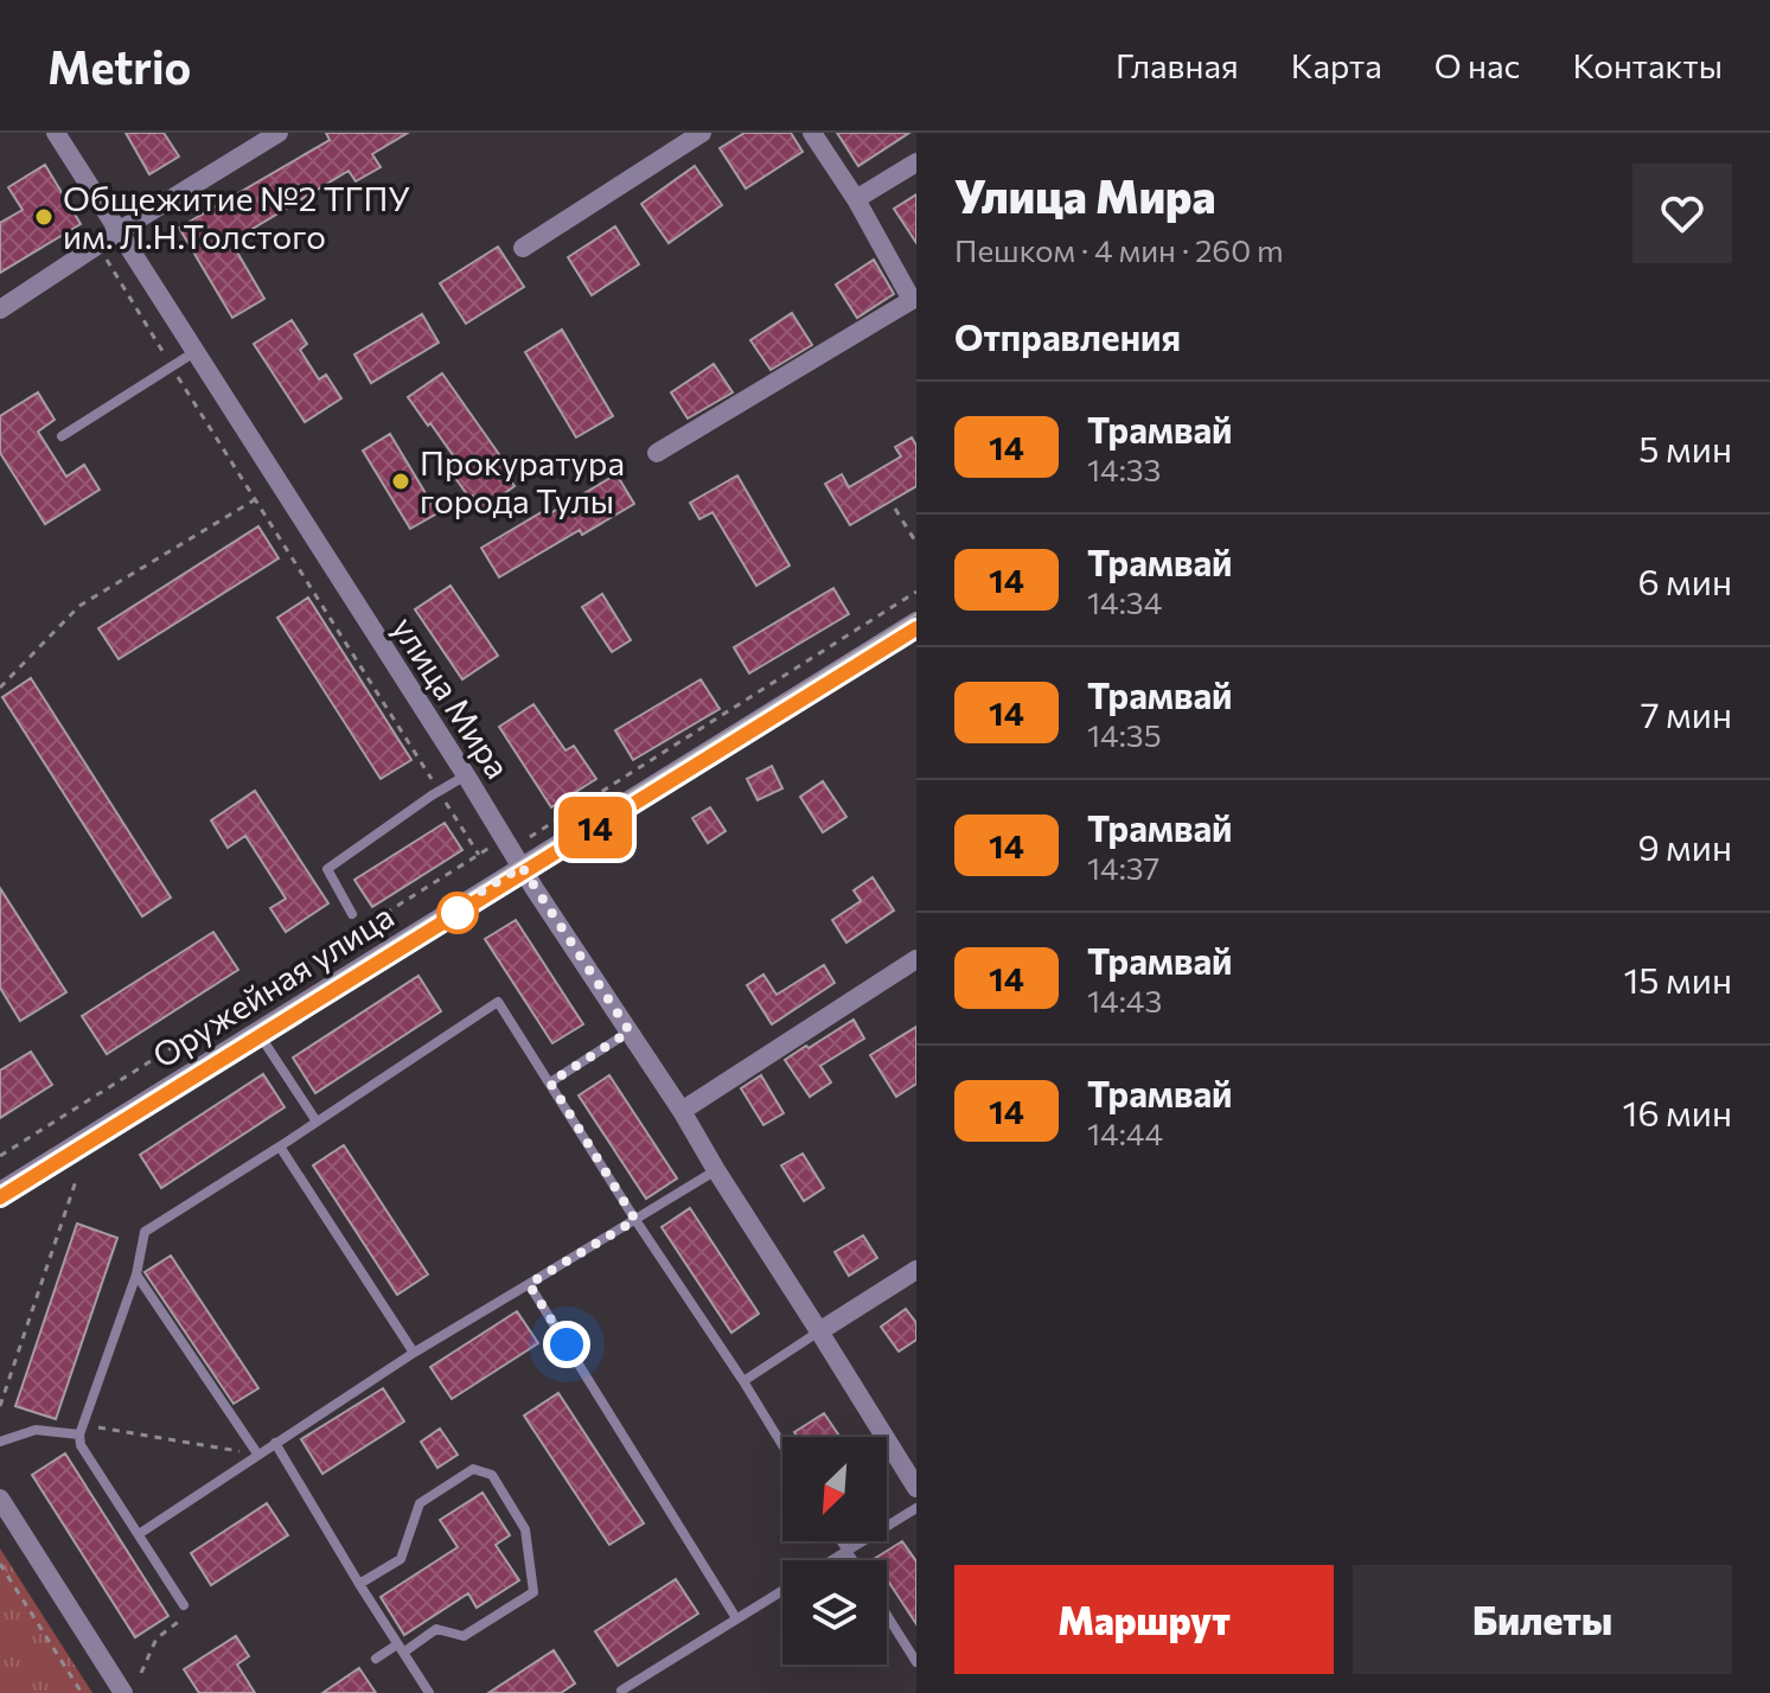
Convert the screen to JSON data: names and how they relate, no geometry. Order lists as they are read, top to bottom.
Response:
{
  "streets": {
    "street": ["улица Мира", "Оружейная улица"]
  },
  "crossings": [
    ["улица Мира", "Оружейная улица"]
  ],
  "places": ["Общежитие №2 ТГПУ им. Л.Н.Толстого", "Прокуратура города Тулы"],
  "lines": ["tram line 14"],
  "north": "bottom left",
  "page": {
    "header": "Metrio",
    "nav": [
      "Главная",
      "Карта",
      "О нас",
      "Контакты"
    ],
    "on_map": "14",
    "heading": [
      ["Улица Мира", "Пешком · 4 мин · 260 m"],
      "Отправления"
    ],
    "list": [
      {
        "mark": "14",
        "name": "Трамвай",
        "note": "14:33",
        "value": "5 мин"
      },
      {
        "mark": "14",
        "name": "Трамвай",
        "note": "14:34",
        "value": "6 мин"
      },
      {
        "mark": "14",
        "name": "Трамвай",
        "note": "14:35",
        "value": "7 мин"
      },
      {
        "mark": "14",
        "name": "Трамвай",
        "note": "14:37",
        "value": "9 мин"
      },
      {
        "mark": "14",
        "name": "Трамвай",
        "note": "14:43",
        "value": "15 мин"
      },
      {
        "mark": "14",
        "name": "Трамвай",
        "note": "14:44",
        "value": "16 мин"
      }
    ],
    "buttons": ["Маршрут", "Билеты"]
  }
}
